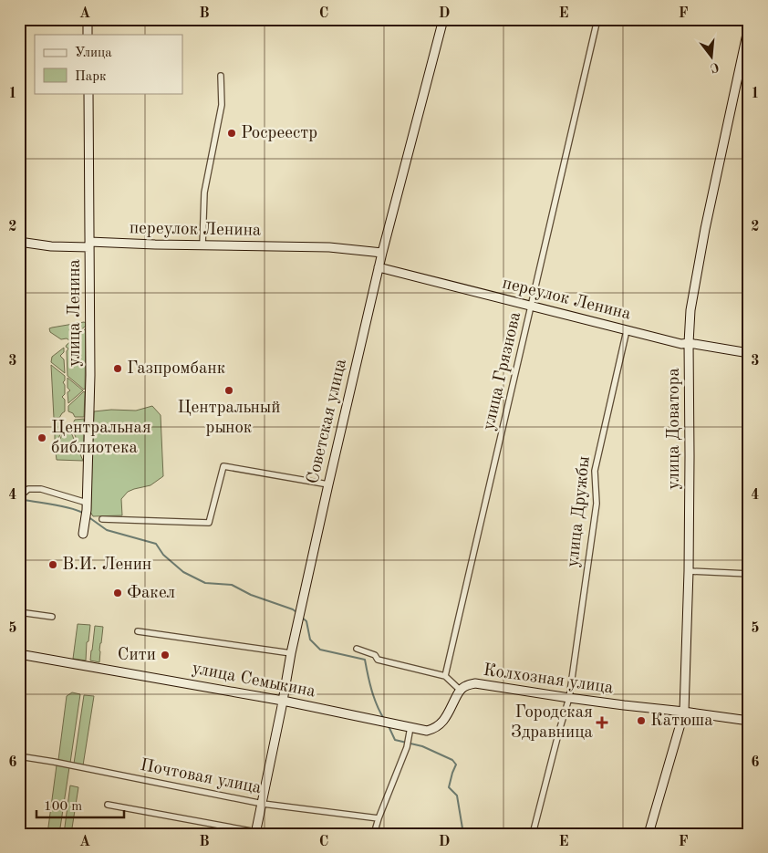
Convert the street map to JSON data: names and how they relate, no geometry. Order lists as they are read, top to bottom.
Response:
{
  "streets": {
    "street": [
      "переулок Ленина",
      "улица Ленина",
      "улица Грязнова",
      "Советская улица",
      "улица Доватора",
      "улица Дружбы",
      "Колхозная улица",
      "улица Семыкина",
      "Почтовая улица"
    ]
  },
  "crossings": [
    ["переулок Ленина", "улица Ленина"],
    ["переулок Ленина", "улица Грязнова"],
    ["переулок Ленина", "Советская улица"],
    ["переулок Ленина", "улица Доватора"],
    ["переулок Ленина", "улица Дружбы"],
    ["улица Грязнова", "Колхозная улица"],
    ["Советская улица", "улица Семыкина"],
    ["Советская улица", "Почтовая улица"],
    ["улица Доватора", "Колхозная улица"],
    ["улица Дружбы", "Колхозная улица"],
    ["Колхозная улица", "улица Семыкина"]
  ],
  "places": {
    "other": [
      "Росреестр",
      "Газпромбанк",
      "Центральный рынок",
      "Центральная библиотека",
      "В.И. Ленин",
      "Факел",
      "Сити",
      "Катюша"
    ],
    "health": ["Городская Здравница"]
  },
  "legend": ["Улица", "Парк"],
  "scale_bar": "100 m",
  "north": "bottom",
  "grid": {
    "columns": [
      "A",
      "B",
      "C",
      "D",
      "E",
      "F"
    ],
    "rows": [
      "1",
      "2",
      "3",
      "4",
      "5",
      "6"
    ]
  }
}
